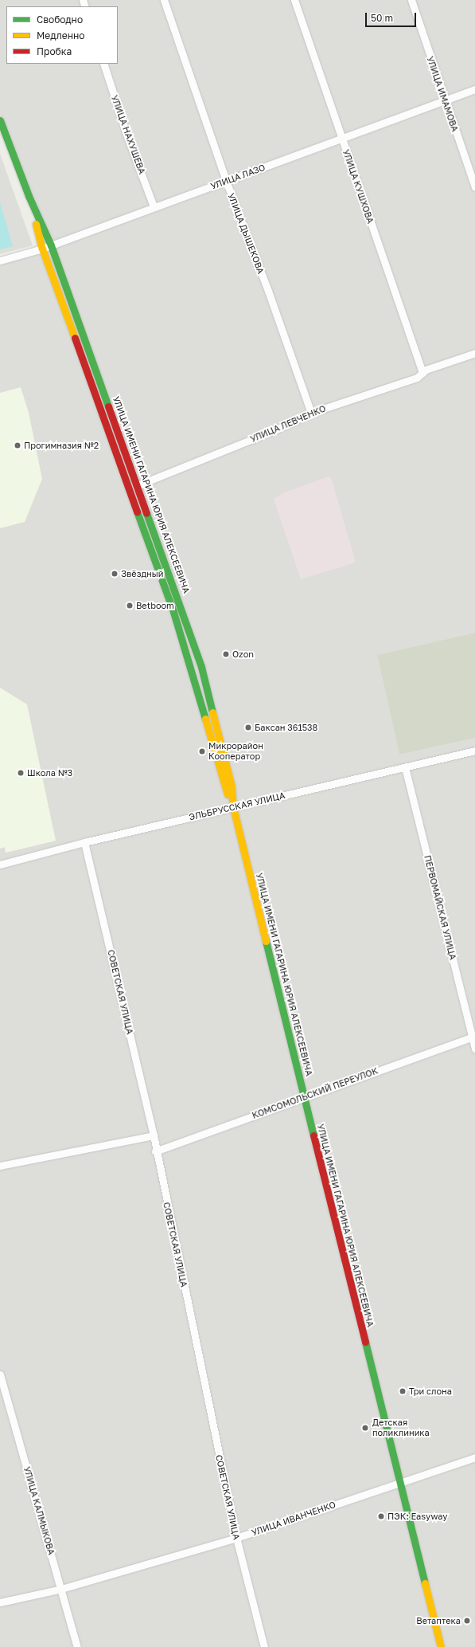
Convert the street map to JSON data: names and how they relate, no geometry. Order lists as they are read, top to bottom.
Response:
{
  "streets": {
    "street": [
      "УЛИЦА ИМАМОВА",
      "УЛИЦА НАХУШЕВА",
      "УЛИЦА ЛАЗО",
      "УЛИЦА КУШХОВА",
      "УЛИЦА ДЫШЕКОВА",
      "УЛИЦА ЛЕВЧЕНКО",
      "УЛИЦА ИМЕНИ ГАГАРИНА ЮРИЯ АЛЕКСЕЕВИЧА",
      "ЭЛЬБРУССКАЯ УЛИЦА",
      "ПЕРВОМАЙСКАЯ УЛИЦА",
      "СОВЕТСКАЯ УЛИЦА",
      "КОМСОМОЛЬСКИЙ ПЕРЕУЛОК",
      "УЛИЦА КАЛМЫКОВА",
      "УЛИЦА ИВАНЧЕНКО"
    ]
  },
  "crossings": [
    ["УЛИЦА ИМАМОВА", "УЛИЦА ЛАЗО"],
    ["УЛИЦА НАХУШЕВА", "УЛИЦА ЛАЗО"],
    ["УЛИЦА ЛАЗО", "УЛИЦА КУШХОВА"],
    ["УЛИЦА ЛАЗО", "УЛИЦА ДЫШЕКОВА"],
    ["УЛИЦА ЛАЗО", "УЛИЦА ИМЕНИ ГАГАРИНА ЮРИЯ АЛЕКСЕЕВИЧА"],
    ["УЛИЦА КУШХОВА", "УЛИЦА ЛЕВЧЕНКО"],
    ["УЛИЦА ДЫШЕКОВА", "УЛИЦА ЛЕВЧЕНКО"],
    ["УЛИЦА ЛЕВЧЕНКО", "УЛИЦА ИМЕНИ ГАГАРИНА ЮРИЯ АЛЕКСЕЕВИЧА"],
    ["УЛИЦА ИМЕНИ ГАГАРИНА ЮРИЯ АЛЕКСЕЕВИЧА", "ЭЛЬБРУССКАЯ УЛИЦА"],
    ["УЛИЦА ИМЕНИ ГАГАРИНА ЮРИЯ АЛЕКСЕЕВИЧА", "КОМСОМОЛЬСКИЙ ПЕРЕУЛОК"],
    ["УЛИЦА ИМЕНИ ГАГАРИНА ЮРИЯ АЛЕКСЕЕВИЧА", "УЛИЦА ИВАНЧЕНКО"],
    ["ЭЛЬБРУССКАЯ УЛИЦА", "ПЕРВОМАЙСКАЯ УЛИЦА"],
    ["ЭЛЬБРУССКАЯ УЛИЦА", "СОВЕТСКАЯ УЛИЦА"],
    ["ПЕРВОМАЙСКАЯ УЛИЦА", "КОМСОМОЛЬСКИЙ ПЕРЕУЛОК"],
    ["СОВЕТСКАЯ УЛИЦА", "КОМСОМОЛЬСКИЙ ПЕРЕУЛОК"],
    ["СОВЕТСКАЯ УЛИЦА", "УЛИЦА ИВАНЧЕНКО"],
    ["УЛИЦА КАЛМЫКОВА", "УЛИЦА ИВАНЧЕНКО"]
  ],
  "places": [
    "Прогимназия №2",
    "Звёздный",
    "Betboom",
    "Ozon",
    "Баксан 361538",
    "Микрорайон Кооператор",
    "Школа №3",
    "Три слона",
    "Детская поликлиника",
    "ПЭК: Easyway",
    "Ветаптека"
  ],
  "legend": ["Свободно", "Медленно", "Пробка"],
  "scale_bar": "50 m"
}
